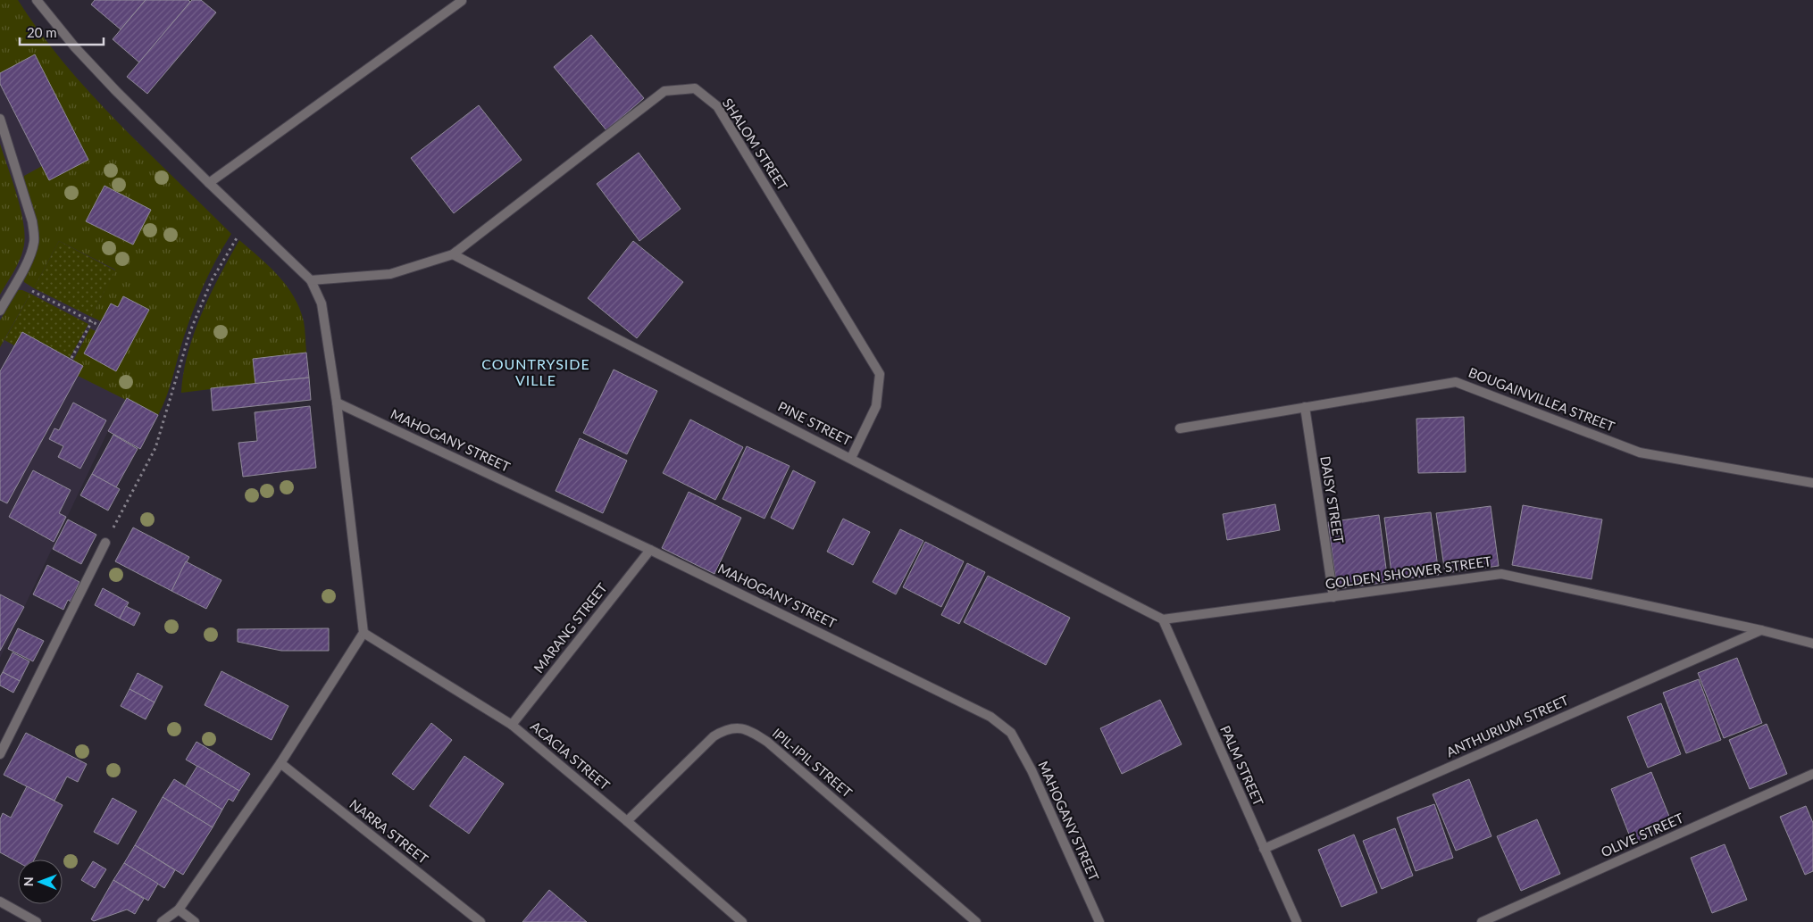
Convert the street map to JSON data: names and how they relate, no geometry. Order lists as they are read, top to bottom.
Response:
{
  "streets": {
    "street": [
      "SHALOM STREET",
      "BOUGAINVILLEA STREET",
      "PINE STREET",
      "MAHOGANY STREET",
      "DAISY STREET",
      "GOLDEN SHOWER STREET",
      "MARANG STREET",
      "ANTHURIUM STREET",
      "ACACIA STREET",
      "IPIL-IPIL STREET",
      "PALM STREET",
      "NARRA STREET",
      "OLIVE STREET"
    ]
  },
  "crossings": [
    ["SHALOM STREET", "PINE STREET"],
    ["BOUGAINVILLEA STREET", "DAISY STREET"],
    ["PINE STREET", "GOLDEN SHOWER STREET"],
    ["PINE STREET", "PALM STREET"],
    ["MAHOGANY STREET", "MARANG STREET"],
    ["DAISY STREET", "GOLDEN SHOWER STREET"],
    ["GOLDEN SHOWER STREET", "ANTHURIUM STREET"],
    ["GOLDEN SHOWER STREET", "PALM STREET"],
    ["MARANG STREET", "ACACIA STREET"],
    ["ANTHURIUM STREET", "PALM STREET"],
    ["ACACIA STREET", "IPIL-IPIL STREET"]
  ],
  "districts": ["COUNTRYSIDE VILLE"],
  "scale_bar": "20 m",
  "north": "left"
}
